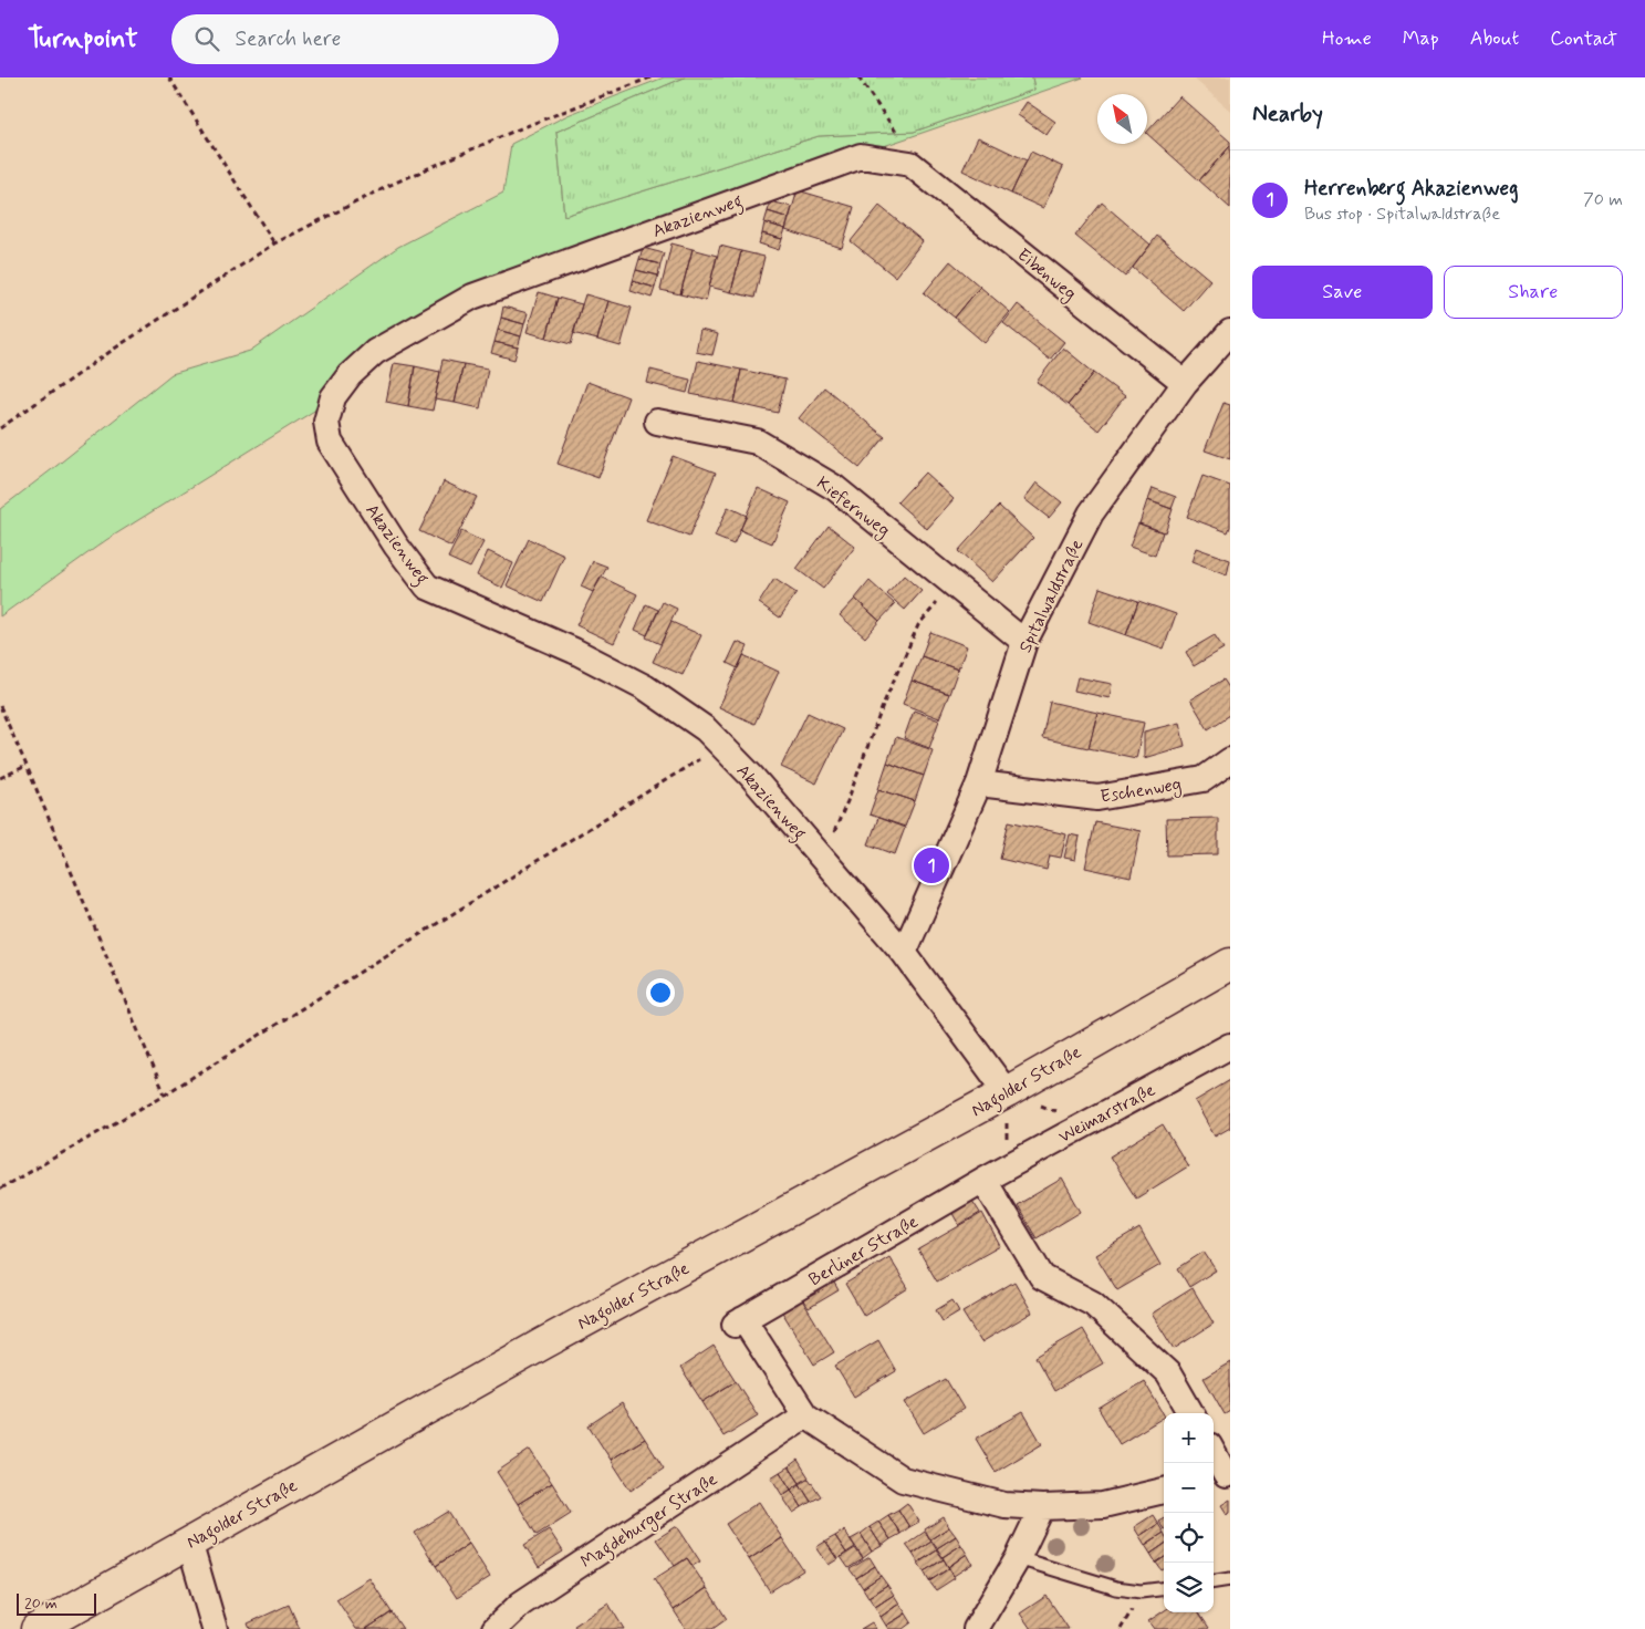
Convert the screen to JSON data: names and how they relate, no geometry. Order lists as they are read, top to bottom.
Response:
{
  "streets": {
    "main road": ["Nagolder Straße"],
    "street": [
      "Akazienweg",
      "Eibenweg",
      "Kiefernweg",
      "Spitalwaldstraße",
      "Eschenweg",
      "Weimarstraße",
      "Berliner Straße",
      "Magdeburger Straße"
    ]
  },
  "crossings": [
    ["Akazienweg", "Eibenweg"],
    ["Akazienweg", "Spitalwaldstraße"],
    ["Akazienweg", "Nagolder Straße"],
    ["Eibenweg", "Spitalwaldstraße"],
    ["Kiefernweg", "Spitalwaldstraße"],
    ["Spitalwaldstraße", "Eschenweg"],
    ["Weimarstraße", "Berliner Straße"],
    ["Berliner Straße", "Magdeburger Straße"]
  ],
  "scale_bar": "20 m",
  "north": "top left",
  "page": {
    "header": "Turnpoint",
    "search": "Search here",
    "nav": [
      "Home",
      "Map",
      "About",
      "Contact"
    ],
    "heading": "Nearby",
    "list": [
      {
        "mark": "1",
        "name": "Herrenberg Akazienweg",
        "note": "Bus stop · Spitalwaldstraße",
        "value": "70 m"
      }
    ],
    "buttons": ["Save", "Share"],
    "pins": "1",
    "map_buttons": ["+", "−"],
    "scale": "20 m"
  }
}
